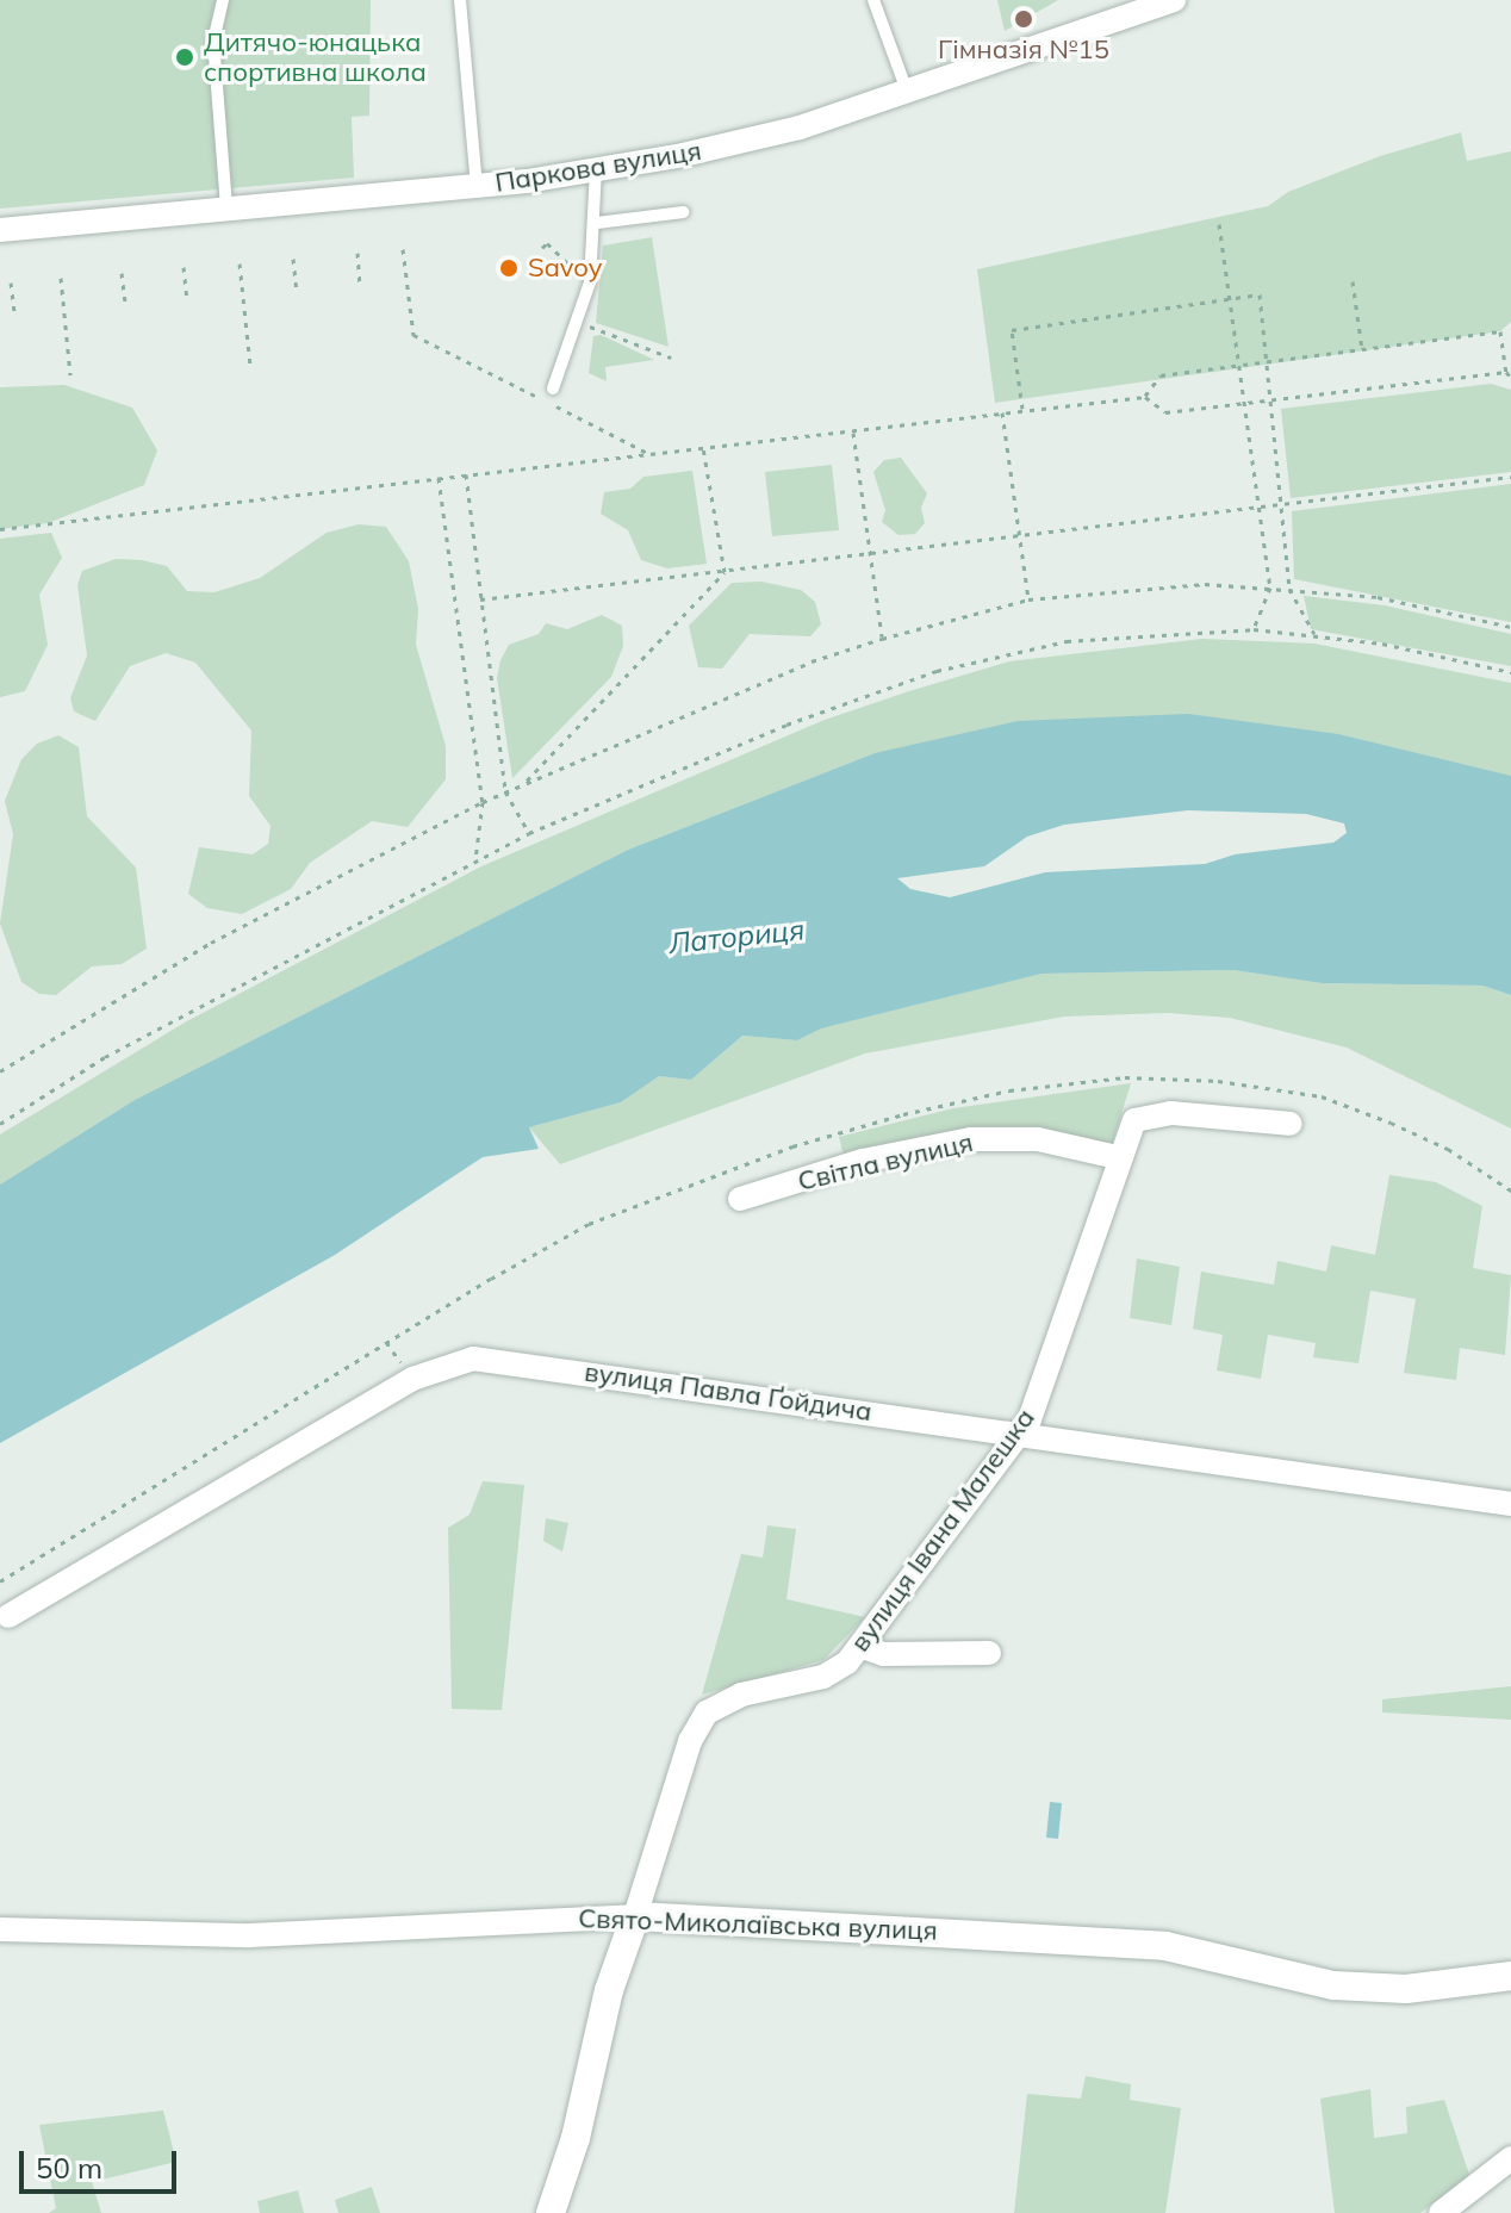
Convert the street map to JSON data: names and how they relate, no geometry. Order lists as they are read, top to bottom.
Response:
{
  "streets": {
    "street": [
      "Паркова вулиця",
      "Світла вулиця",
      "вулиця Павла Ґойдича",
      "вулиця Івана Малешка",
      "Свято-Миколаївська вулиця"
    ]
  },
  "crossings": [
    ["Світла вулиця", "вулиця Івана Малешка"],
    ["вулиця Павла Ґойдича", "вулиця Івана Малешка"],
    ["вулиця Івана Малешка", "Свято-Миколаївська вулиця"]
  ],
  "water": ["Латориця"],
  "places": ["Гімназія №15", "Дитячо-юнацька спортивна школа", "Savoy"],
  "scale_bar": "50 m"
}
